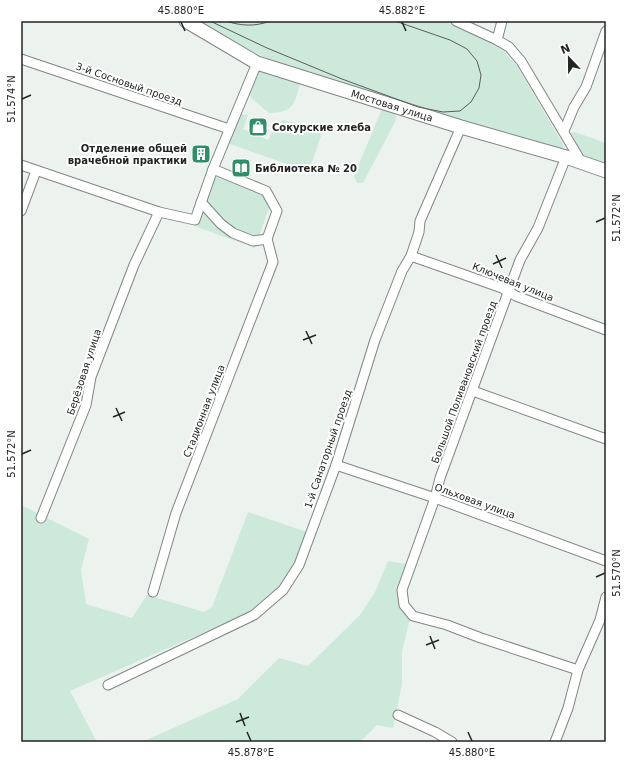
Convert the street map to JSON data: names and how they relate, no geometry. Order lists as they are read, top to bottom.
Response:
{
  "streets": {
    "street": [
      "3-й Сосновый проезд",
      "Мостовая улица",
      "Ключевая улица",
      "Берёзовая улица",
      "Большой Поливановский проезд",
      "Стадионная улица",
      "1-й Санаторный проезд",
      "Ольховая улица"
    ]
  },
  "crossings": [
    ["Мостовая улица", "Большой Поливановский проезд"],
    ["Мостовая улица", "1-й Санаторный проезд"],
    ["Ключевая улица", "Большой Поливановский проезд"],
    ["Ключевая улица", "1-й Санаторный проезд"],
    ["Большой Поливановский проезд", "Ольховая улица"],
    ["1-й Санаторный проезд", "Ольховая улица"]
  ],
  "places": {
    "shop": ["Сокурские хлеба"],
    "building": ["Отделение общей врачебной практики"],
    "library": ["Библиотека № 20"]
  },
  "north": "top",
  "coordinates": [
    "45.880°E",
    "45.882°E",
    "51.574°N",
    "51.572°N",
    "51.570°N",
    "45.878°E"
  ]
}
